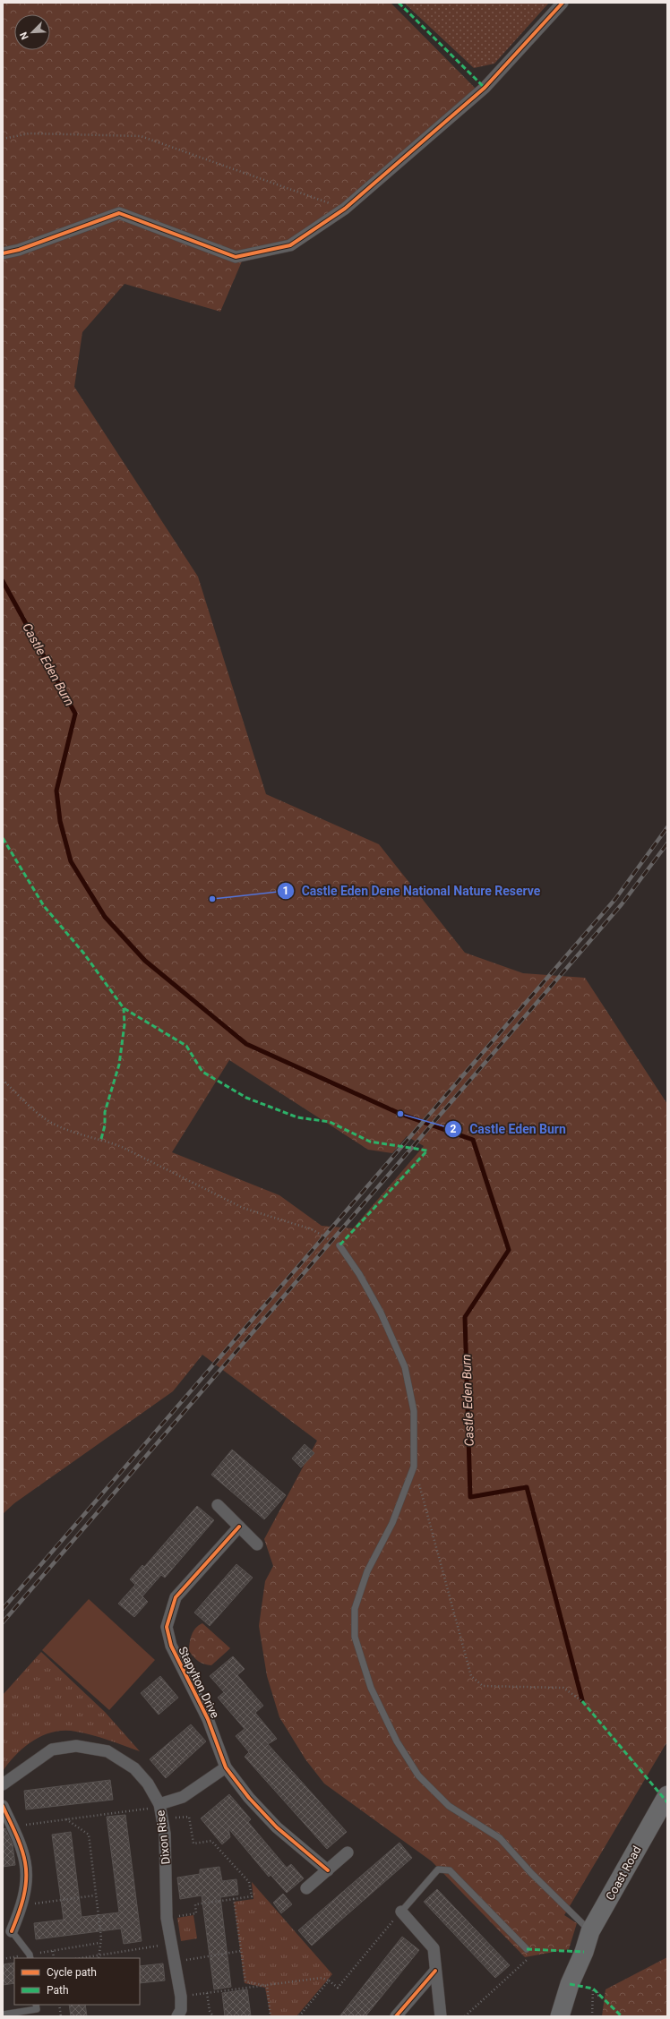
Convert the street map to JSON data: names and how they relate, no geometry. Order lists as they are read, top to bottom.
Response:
{
  "streets": {
    "main road": ["Coast Road"],
    "street": ["Stapylton Drive", "Dixon Rise"]
  },
  "water": ["Castle Eden Burn"],
  "places": ["Castle Eden Dene National Nature Reserve", "Castle Eden Burn"],
  "legend": ["Cycle path", "Path"],
  "north": "bottom left"
}
